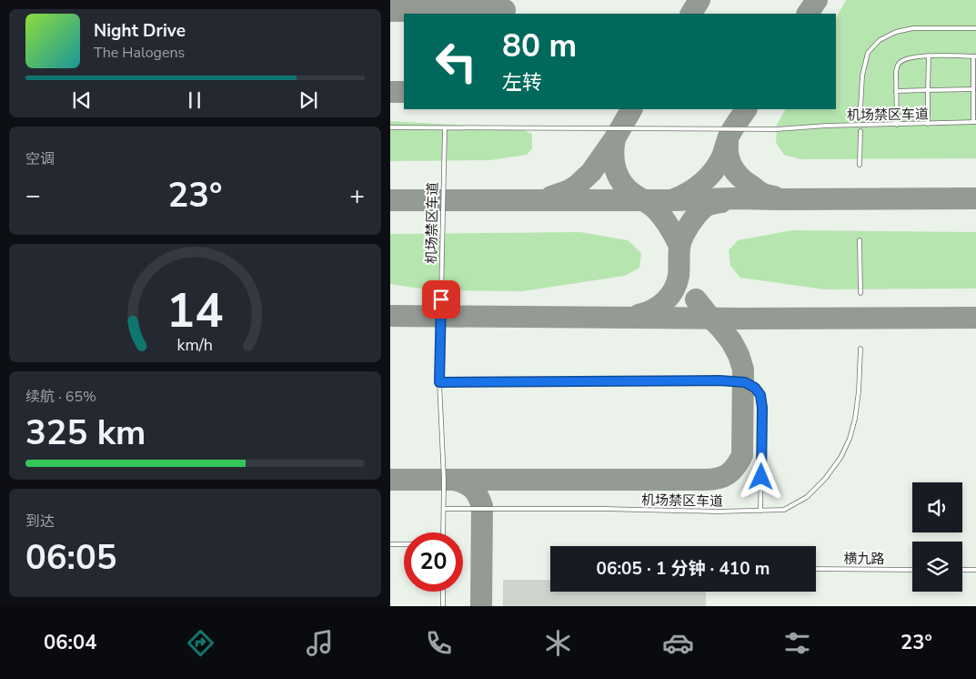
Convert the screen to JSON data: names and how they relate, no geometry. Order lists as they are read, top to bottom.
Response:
{
  "streets": {
    "lane": ["机场禁区车道", "横九路"]
  },
  "page": {
    "song": ["Night Drive", "The Halogens"],
    "turn": ["80 m", "左转"],
    "tile": [
      "空调",
      ["续航 · 65%", "325 km"],
      ["到达", "06:05"]
    ],
    "heat": ["−", "23°", "+"],
    "limit": "20",
    "trip": "06:05 · 1 分钟 · 410 m",
    "tabs": ["06:04", "23°"],
    "gauge": ["14", "km/h"]
  }
}
